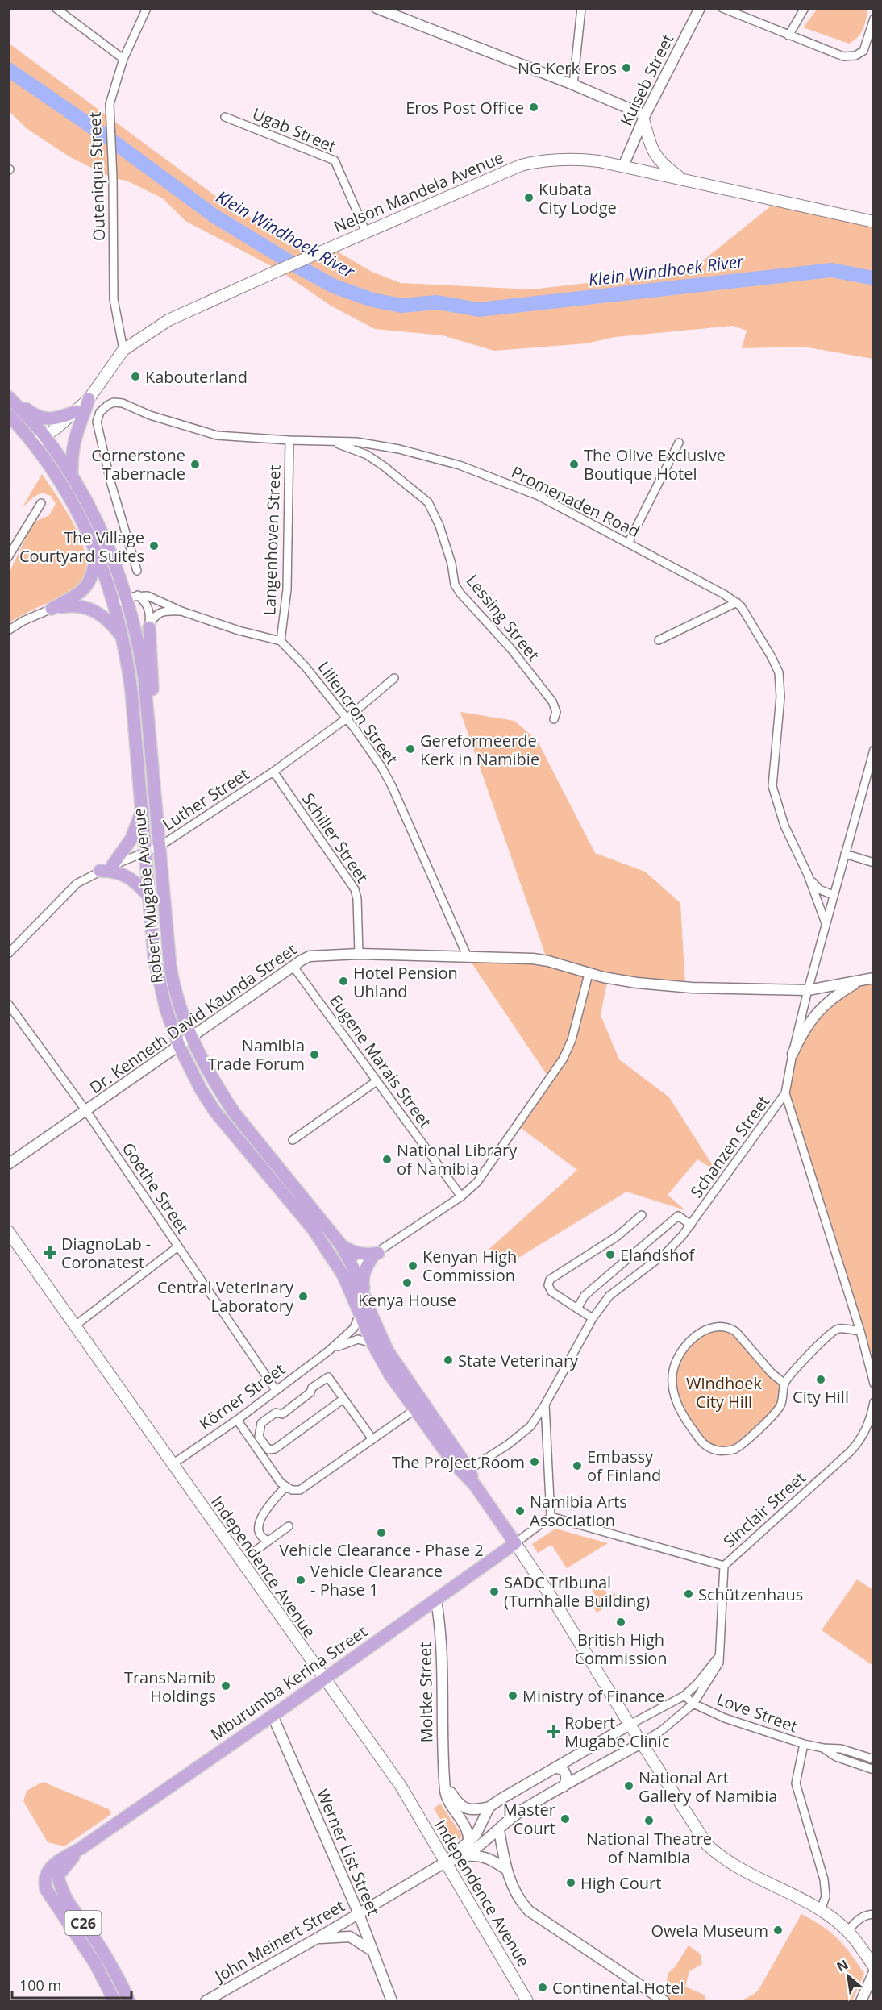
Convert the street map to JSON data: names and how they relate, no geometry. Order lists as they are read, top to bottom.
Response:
{
  "streets": {
    "main road": [
      "Nelson Mandela Avenue",
      "Robert Mugabe Avenue",
      "Independence Avenue",
      "Mburumba Kerina Street",
      "C26"
    ],
    "street": [
      "Kuiseb Street",
      "Ugab Street",
      "Outeniqua Street",
      "Promenaden Road",
      "Langenhoven Street",
      "Lessing Street",
      "Liliencron Street",
      "Luther Street",
      "Schiller Street",
      "Dr. Kenneth David Kaunda Street",
      "Eugene Marais Street",
      "Schanzen Street",
      "Goethe Street",
      "Körner Street",
      "Sinclair Street",
      "Moltke Street",
      "Love Street",
      "Werner List Street",
      "John Meinert Street"
    ]
  },
  "crossings": [
    ["Kuiseb Street", "Nelson Mandela Avenue"],
    ["Ugab Street", "Nelson Mandela Avenue"],
    ["Outeniqua Street", "Nelson Mandela Avenue"],
    ["Nelson Mandela Avenue", "Robert Mugabe Avenue"],
    ["Promenaden Road", "Langenhoven Street"],
    ["Promenaden Road", "Lessing Street"],
    ["Promenaden Road", "Schanzen Street"],
    ["Langenhoven Street", "Liliencron Street"],
    ["Liliencron Street", "Luther Street"],
    ["Liliencron Street", "Dr. Kenneth David Kaunda Street"],
    ["Luther Street", "Schiller Street"],
    ["Luther Street", "Robert Mugabe Avenue"],
    ["Schiller Street", "Dr. Kenneth David Kaunda Street"],
    ["Robert Mugabe Avenue", "Dr. Kenneth David Kaunda Street"],
    ["Robert Mugabe Avenue", "Schanzen Street"],
    ["Robert Mugabe Avenue", "Körner Street"],
    ["Robert Mugabe Avenue", "Sinclair Street"],
    ["Robert Mugabe Avenue", "Mburumba Kerina Street"],
    ["Robert Mugabe Avenue", "John Meinert Street"],
    ["Dr. Kenneth David Kaunda Street", "Eugene Marais Street"],
    ["Dr. Kenneth David Kaunda Street", "Schanzen Street"],
    ["Dr. Kenneth David Kaunda Street", "Goethe Street"],
    ["Goethe Street", "Körner Street"],
    ["Körner Street", "Independence Avenue"],
    ["Sinclair Street", "Love Street"],
    ["Sinclair Street", "John Meinert Street"],
    ["Independence Avenue", "Mburumba Kerina Street"],
    ["Independence Avenue", "John Meinert Street"],
    ["Mburumba Kerina Street", "Moltke Street"],
    ["Mburumba Kerina Street", "Werner List Street"],
    ["Mburumba Kerina Street", "C26"],
    ["Moltke Street", "John Meinert Street"],
    ["Werner List Street", "John Meinert Street"]
  ],
  "water": ["Klein Windhoek River"],
  "parks": ["Windhoek City Hill"],
  "places": {
    "other": [
      "NG Kerk Eros",
      "Eros Post Office",
      "Kubata City Lodge",
      "Kabouterland",
      "Cornerstone Tabernacle",
      "The Olive Exclusive Boutique Hotel",
      "The Village Courtyard Suites",
      "Gereformeerde Kerk in Namibie",
      "Hotel Pension Uhland",
      "Namibia Trade Forum",
      "National Library of Namibia",
      "Elandshof",
      "Kenyan High Commission",
      "Kenya House",
      "Central Veterinary Laboratory",
      "State Veterinary",
      "City Hill",
      "The Project Room",
      "Embassy of Finland",
      "Namibia Arts Association",
      "Vehicle Clearance - Phase 2",
      "Vehicle Clearance - Phase 1",
      "SADC Tribunal (Turnhalle Building)",
      "Schützenhaus",
      "British High Commission",
      "TransNamib Holdings",
      "Ministry of Finance",
      "National Art Gallery of Namibia",
      "Master Court",
      "National Theatre of Namibia",
      "High Court",
      "Owela Museum",
      "Continental Hotel"
    ],
    "health": ["DiagnoLab - Coronatest", "Robert Mugabe Clinic"]
  },
  "scale_bar": "100 m",
  "north": "top left"
}
